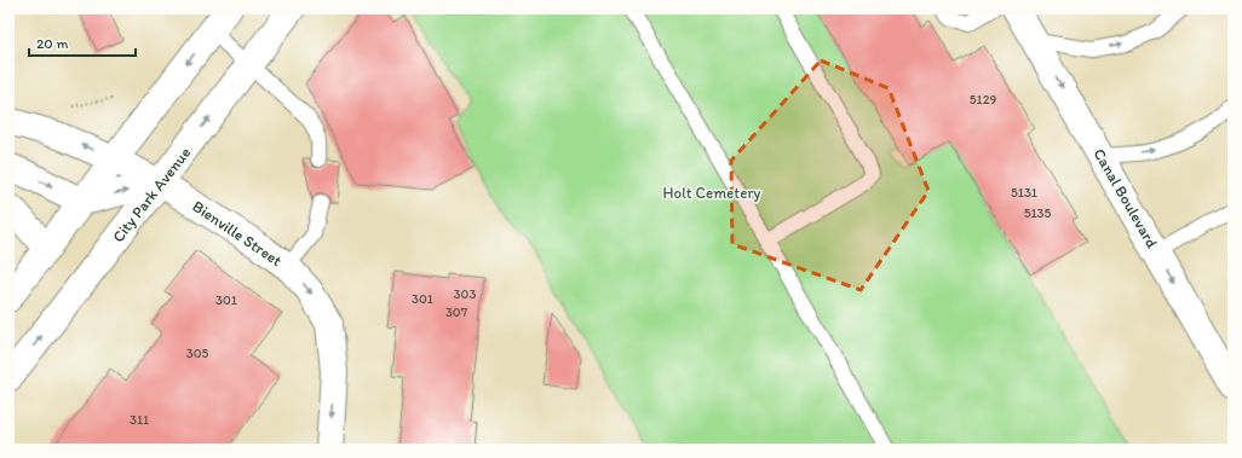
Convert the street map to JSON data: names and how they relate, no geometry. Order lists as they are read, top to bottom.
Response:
{
  "streets": {
    "main road": ["City Park Avenue", "Canal Boulevard", "Bienville Street"]
  },
  "crossings": [
    ["City Park Avenue", "Bienville Street"]
  ],
  "one_way": ["Canal Boulevard"],
  "parks": ["Holt Cemetery"],
  "house_numbers": [
    "5129",
    "5131",
    "5135",
    "303",
    "301",
    "301",
    "307",
    "305",
    "311"
  ],
  "scale_bar": "20 m"
}
